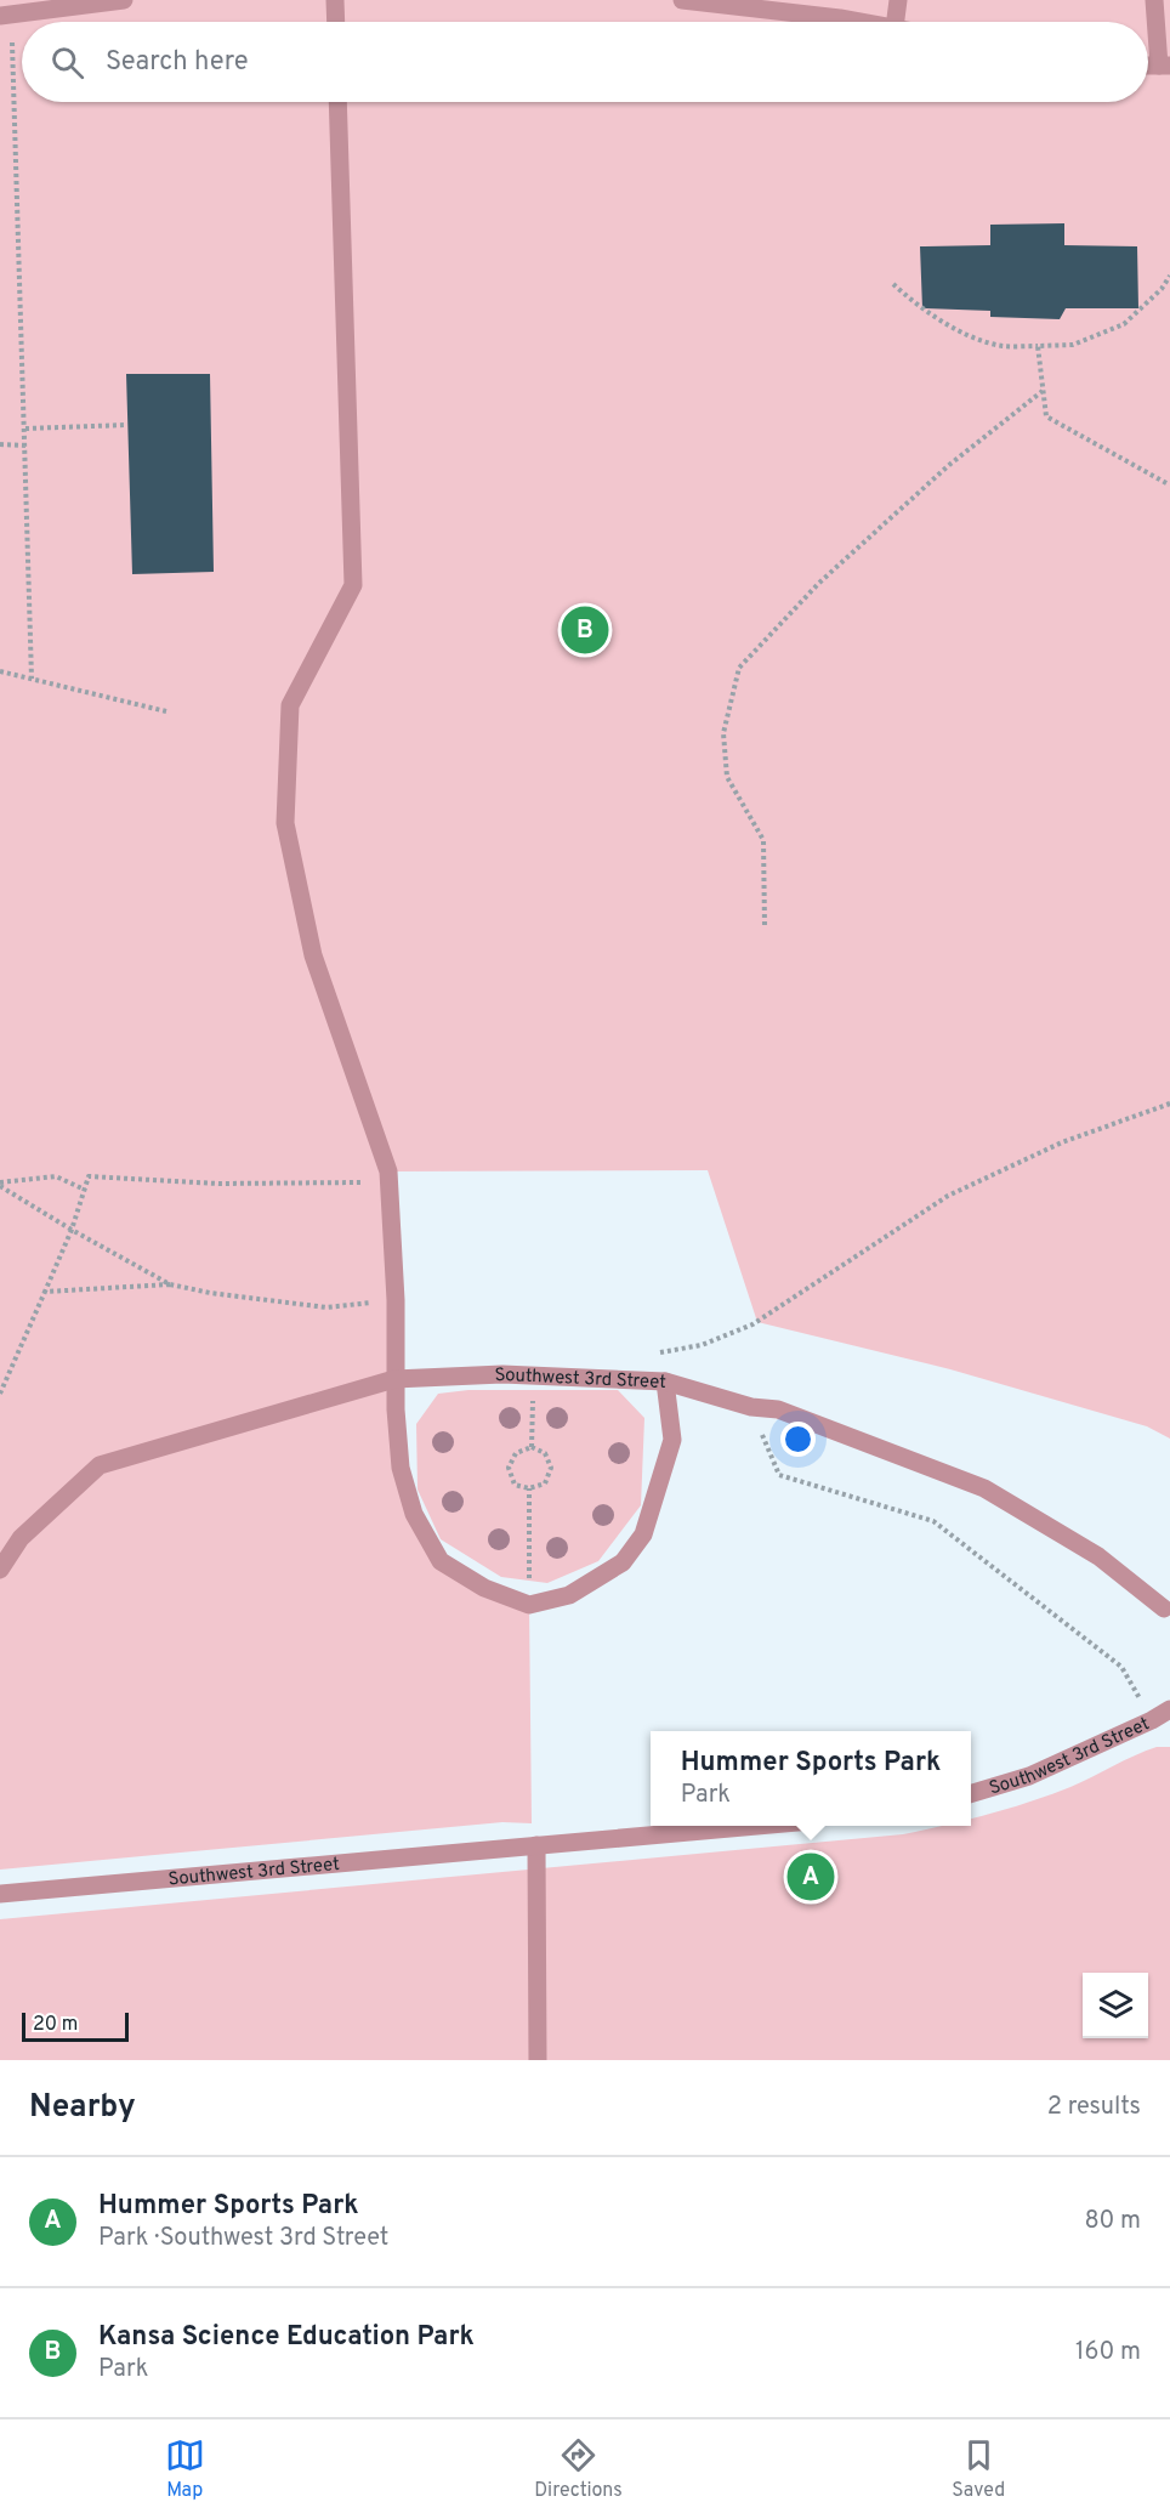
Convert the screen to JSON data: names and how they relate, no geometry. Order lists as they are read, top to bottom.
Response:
{
  "streets": {
    "street": ["Southwest 3rd Street"]
  },
  "scale_bar": "20 m",
  "page": {
    "search": "Search here",
    "pins": ["B", "A"],
    "popup": ["Hummer Sports Park", "Park"],
    "scale": "20 m",
    "heading": ["Nearby", "2 results"],
    "list": [
      {
        "mark": "A",
        "name": "Hummer Sports Park",
        "note": "Park · Southwest 3rd Street",
        "value": "80 m"
      },
      {
        "mark": "B",
        "name": "Kansa Science Education Park",
        "note": "Park",
        "value": "160 m"
      }
    ],
    "nav": ["Map", "Directions", "Saved"]
  }
}
